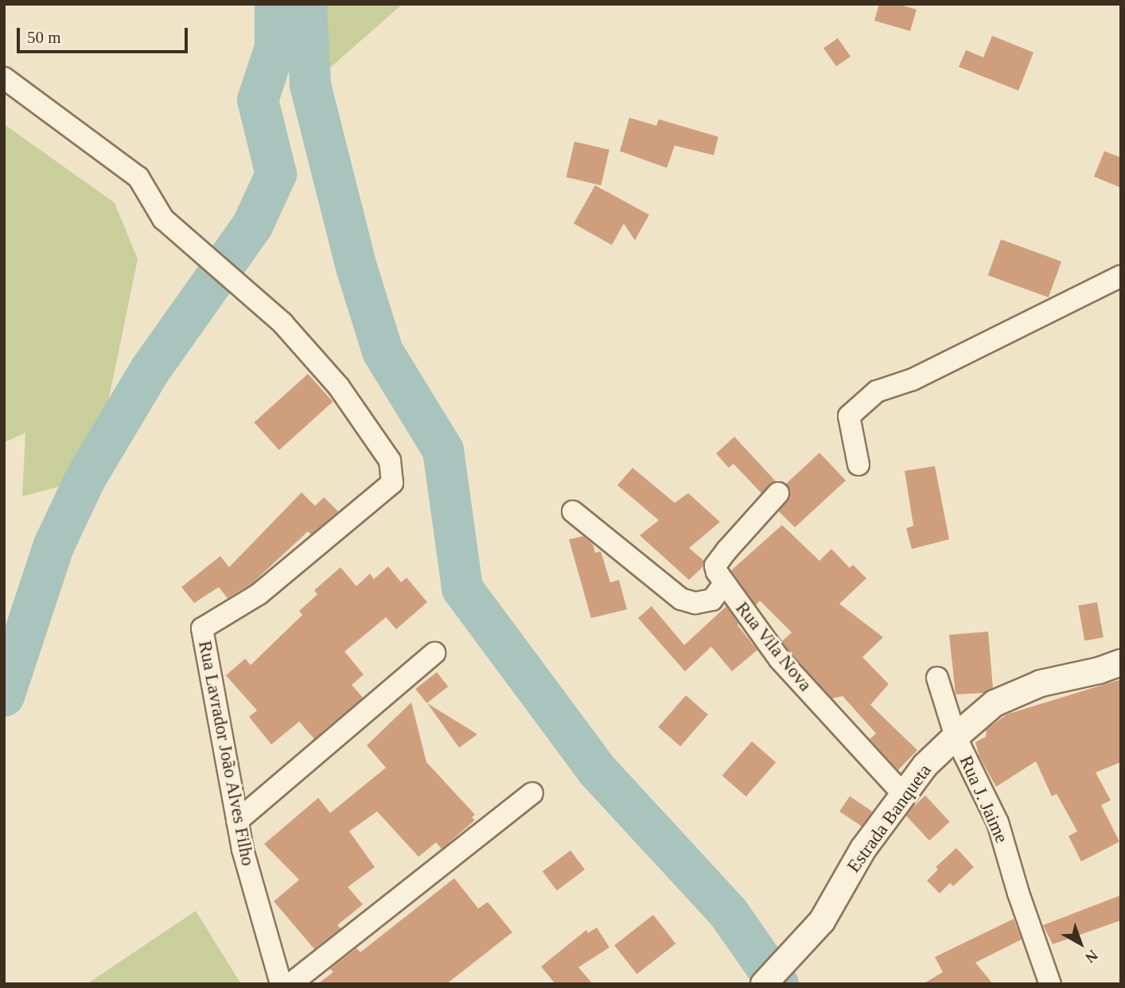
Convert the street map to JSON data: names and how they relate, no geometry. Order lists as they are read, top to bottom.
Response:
{
  "streets": {
    "street": [
      "Rua Vila Nova",
      "Rua Lavrador João Alves Filho",
      "Rua J. Jaime",
      "Estrada Banqueta"
    ]
  },
  "crossings": [
    ["Rua Vila Nova", "Estrada Banqueta"],
    ["Rua J. Jaime", "Estrada Banqueta"]
  ],
  "scale_bar": "50 m",
  "north": "bottom right"
}
